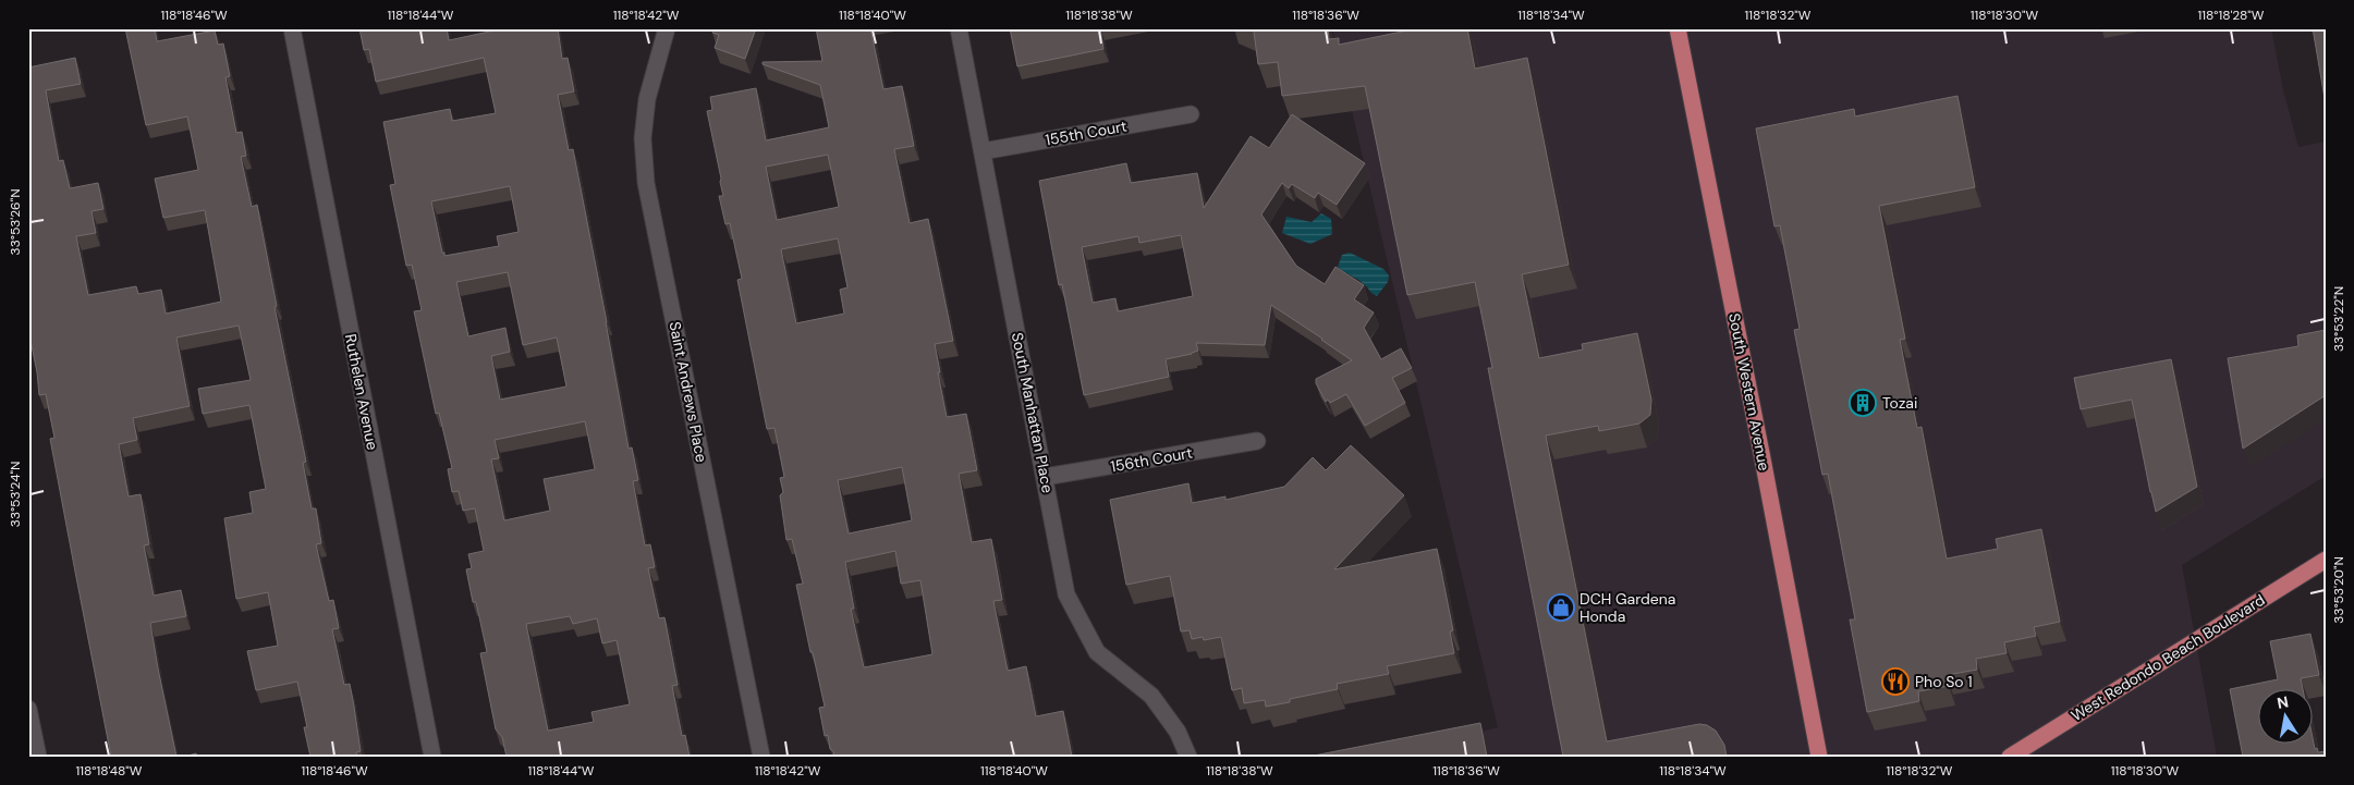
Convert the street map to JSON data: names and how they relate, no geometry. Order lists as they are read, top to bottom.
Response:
{
  "streets": {
    "main road": ["South Western Avenue", "West Redondo Beach Boulevard"],
    "street": [
      "155th Court",
      "Ruthelen Avenue",
      "Saint Andrews Place",
      "South Manhattan Place",
      "156th Court"
    ]
  },
  "crossings": [
    ["155th Court", "South Manhattan Place"],
    ["South Manhattan Place", "156th Court"]
  ],
  "places": {
    "building": ["Tozai"],
    "shop": ["DCH Gardena Honda"],
    "restaurant": ["Pho So 1"]
  },
  "north": "top",
  "coordinates": [
    "118°18'46\"W",
    "118°18'44\"W",
    "118°18'42\"W",
    "118°18'40\"W",
    "118°18'38\"W",
    "118°18'36\"W",
    "118°18'34\"W",
    "118°18'32\"W",
    "118°18'30\"W",
    "118°18'28\"W",
    "33°53'26\"N",
    "33°53'22\"N",
    "33°53'24\"N",
    "33°53'20\"N",
    "118°18'48\"W"
  ]
}
